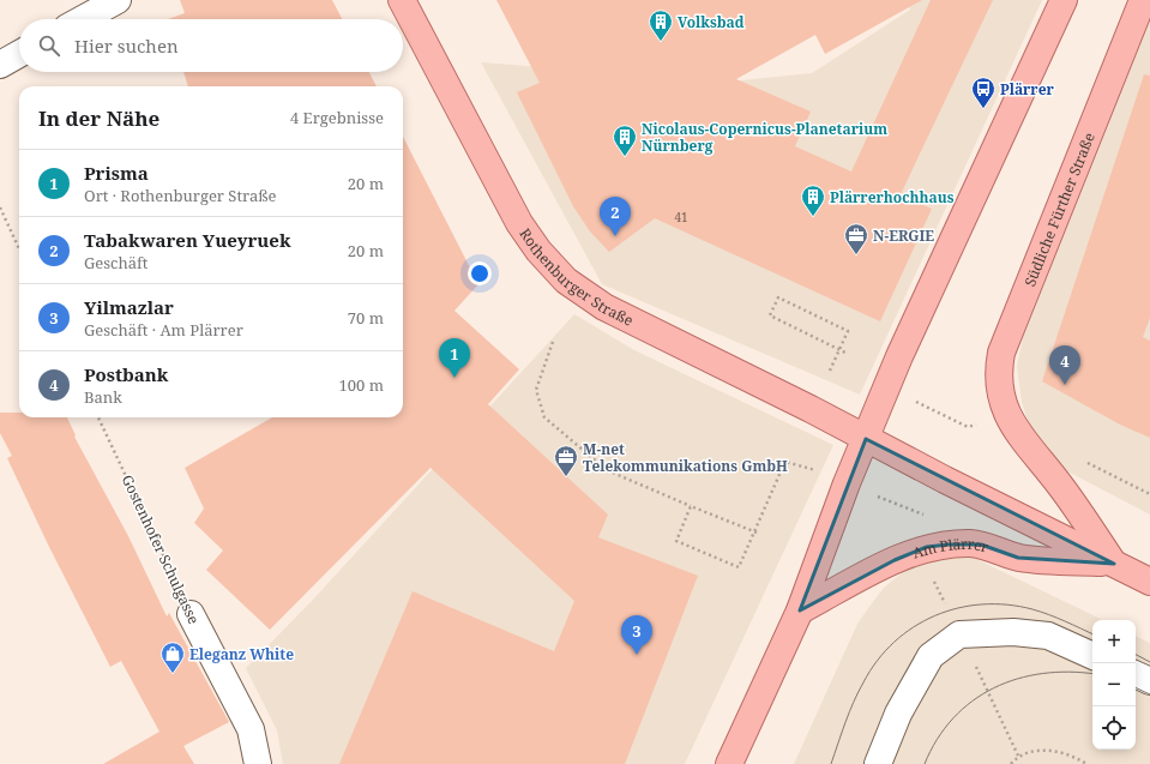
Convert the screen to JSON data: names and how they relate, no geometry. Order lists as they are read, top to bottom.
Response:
{
  "streets": {
    "main road": ["Südliche Fürther Straße", "Rothenburger Straße", "Am Plärrer"],
    "street": ["Gostenhofer Schulgasse"]
  },
  "crossings": [
    ["Südliche Fürther Straße", "Am Plärrer"],
    ["Rothenburger Straße", "Am Plärrer"]
  ],
  "places": {
    "building": ["Volksbad", "Nicolaus-Copernicus-Planetarium Nürnberg", "Plärrerhochhaus"],
    "bus stop": ["Plärrer"],
    "office": ["N‑ERGIE", "M-net Telekommunikations GmbH"],
    "shop": ["Eleganz White"]
  },
  "house_numbers": ["41"],
  "page": {
    "search": "Hier suchen",
    "heading": ["In der Nähe", "4 Ergebnisse"],
    "list": [
      {
        "mark": "1",
        "name": "Prisma",
        "note": "Ort · Rothenburger Straße",
        "value": "20 m"
      },
      {
        "mark": "2",
        "name": "Tabakwaren Yueyruek",
        "note": "Geschäft",
        "value": "20 m"
      },
      {
        "mark": "3",
        "name": "Yilmazlar",
        "note": "Geschäft · Am Plärrer",
        "value": "70 m"
      },
      {
        "mark": "4",
        "name": "Postbank",
        "note": "Bank",
        "value": "100 m"
      }
    ],
    "pins": [
      "2",
      "1",
      "4",
      "3"
    ],
    "map_buttons": ["+", "−"]
  }
}
